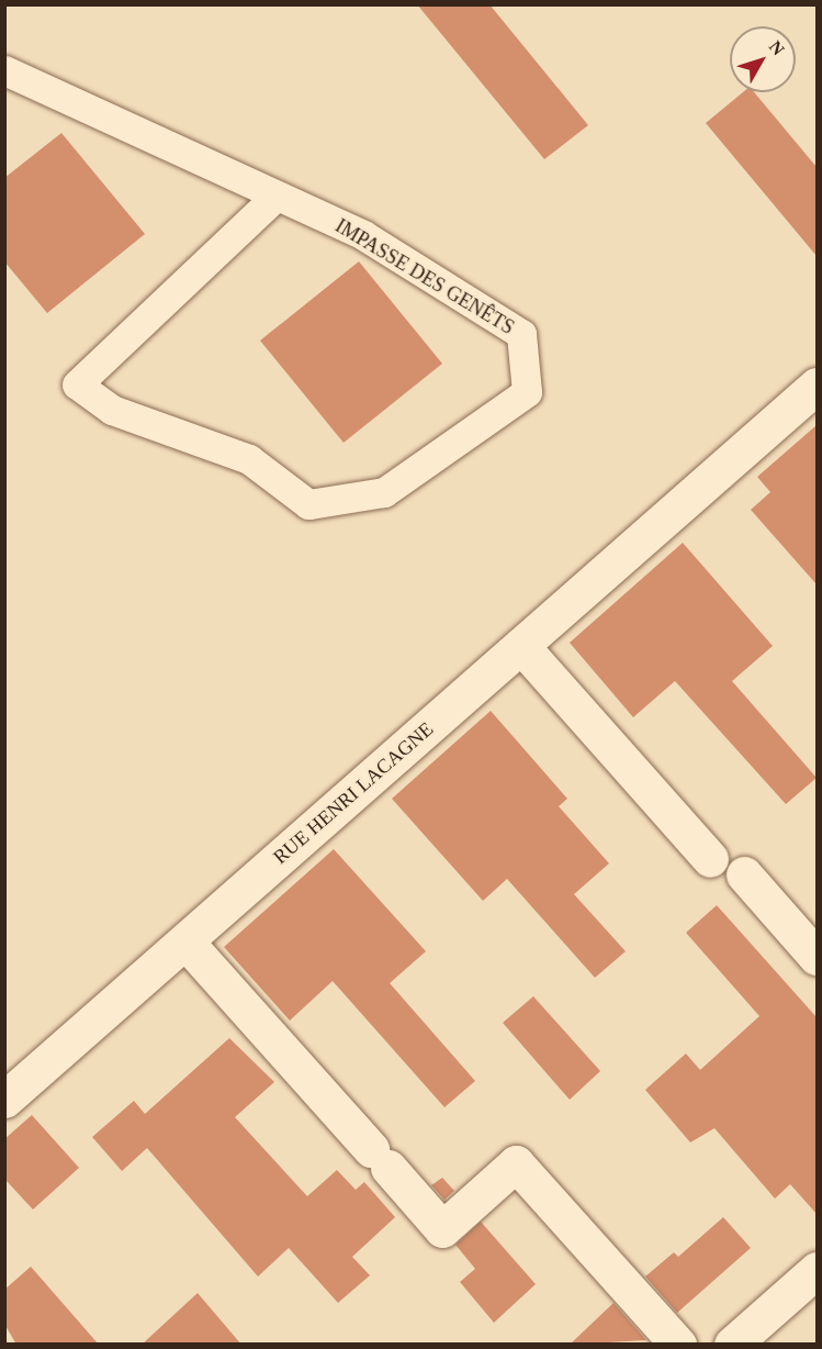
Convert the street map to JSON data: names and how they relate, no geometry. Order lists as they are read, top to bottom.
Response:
{
  "streets": {
    "street": ["RUE HENRI LACAGNE"],
    "lane": ["IMPASSE DES GENÊTS"]
  },
  "north": "top right"
}
